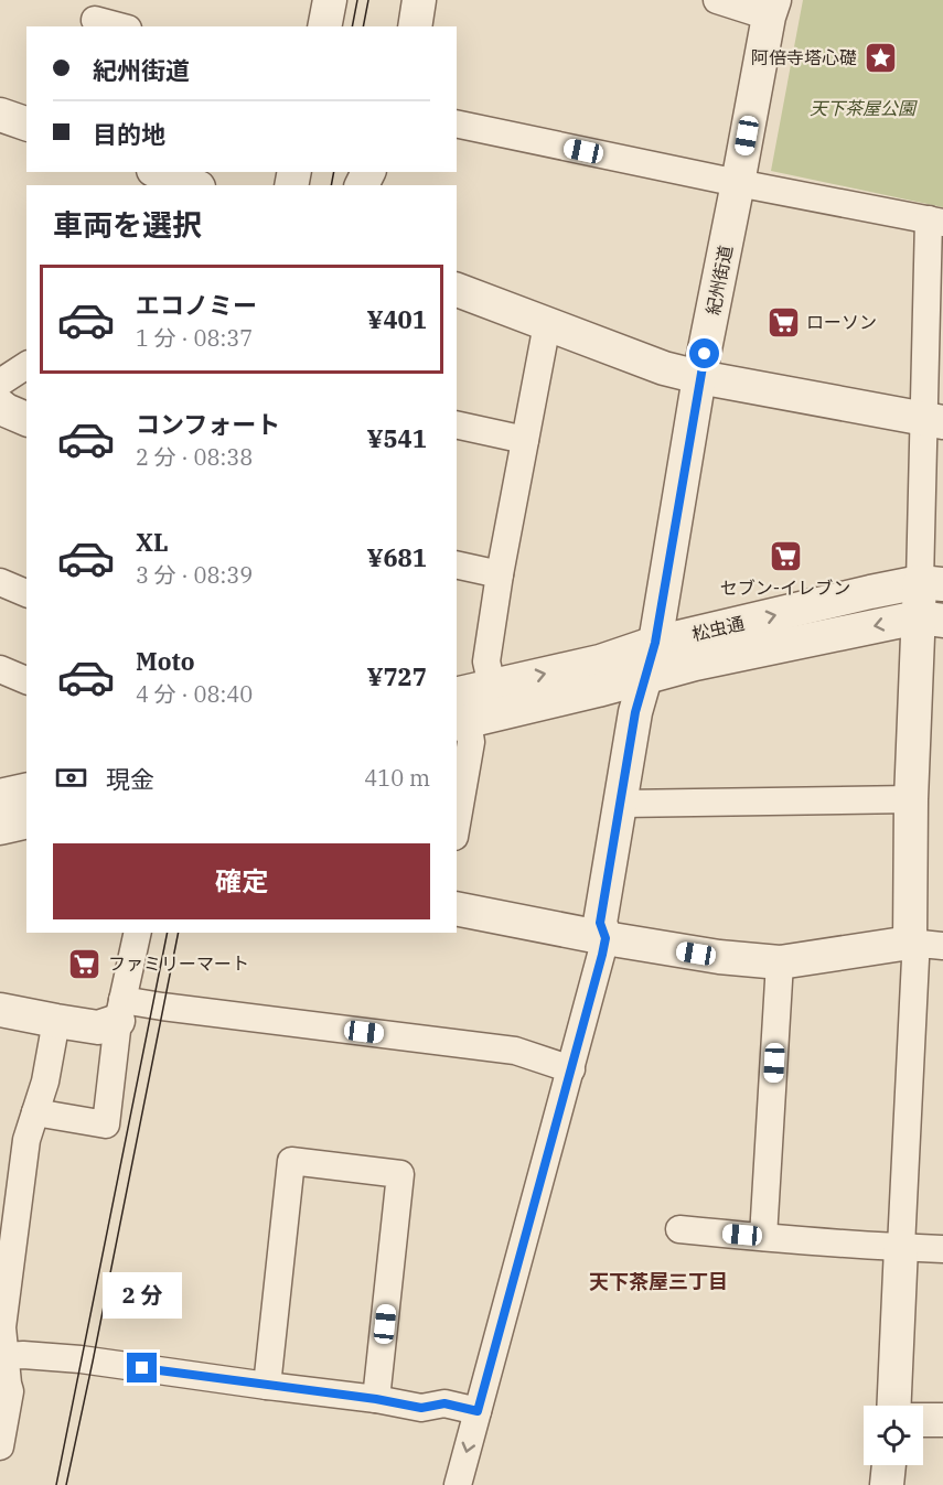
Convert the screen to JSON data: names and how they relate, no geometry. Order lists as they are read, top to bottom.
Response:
{
  "streets": {
    "street": ["紀州街道", "松虫通"]
  },
  "crossings": [
    ["紀州街道", "松虫通"]
  ],
  "districts": ["天下茶屋三丁目"],
  "parks": ["天下茶屋公園"],
  "places": {
    "place": ["阿倍寺塔心礎"],
    "supermarket": ["ローソン", "セブン-イレブン", "ファミリーマート"]
  },
  "page": {
    "banner": ["紀州街道", "目的地"],
    "heading": "車両を選択",
    "list": [
      {
        "name": "エコノミー",
        "note": "1 分 · 08:37",
        "value": "¥401"
      },
      {
        "name": "コンフォート",
        "note": "2 分 · 08:38",
        "value": "¥541"
      },
      {
        "name": "XL",
        "note": "3 分 · 08:39",
        "value": "¥681"
      },
      {
        "name": "Moto",
        "note": "4 分 · 08:40",
        "value": "¥727"
      }
    ],
    "pay": ["現金", "410 m"],
    "buttons": "確定",
    "bubble": "2 分"
  }
}
